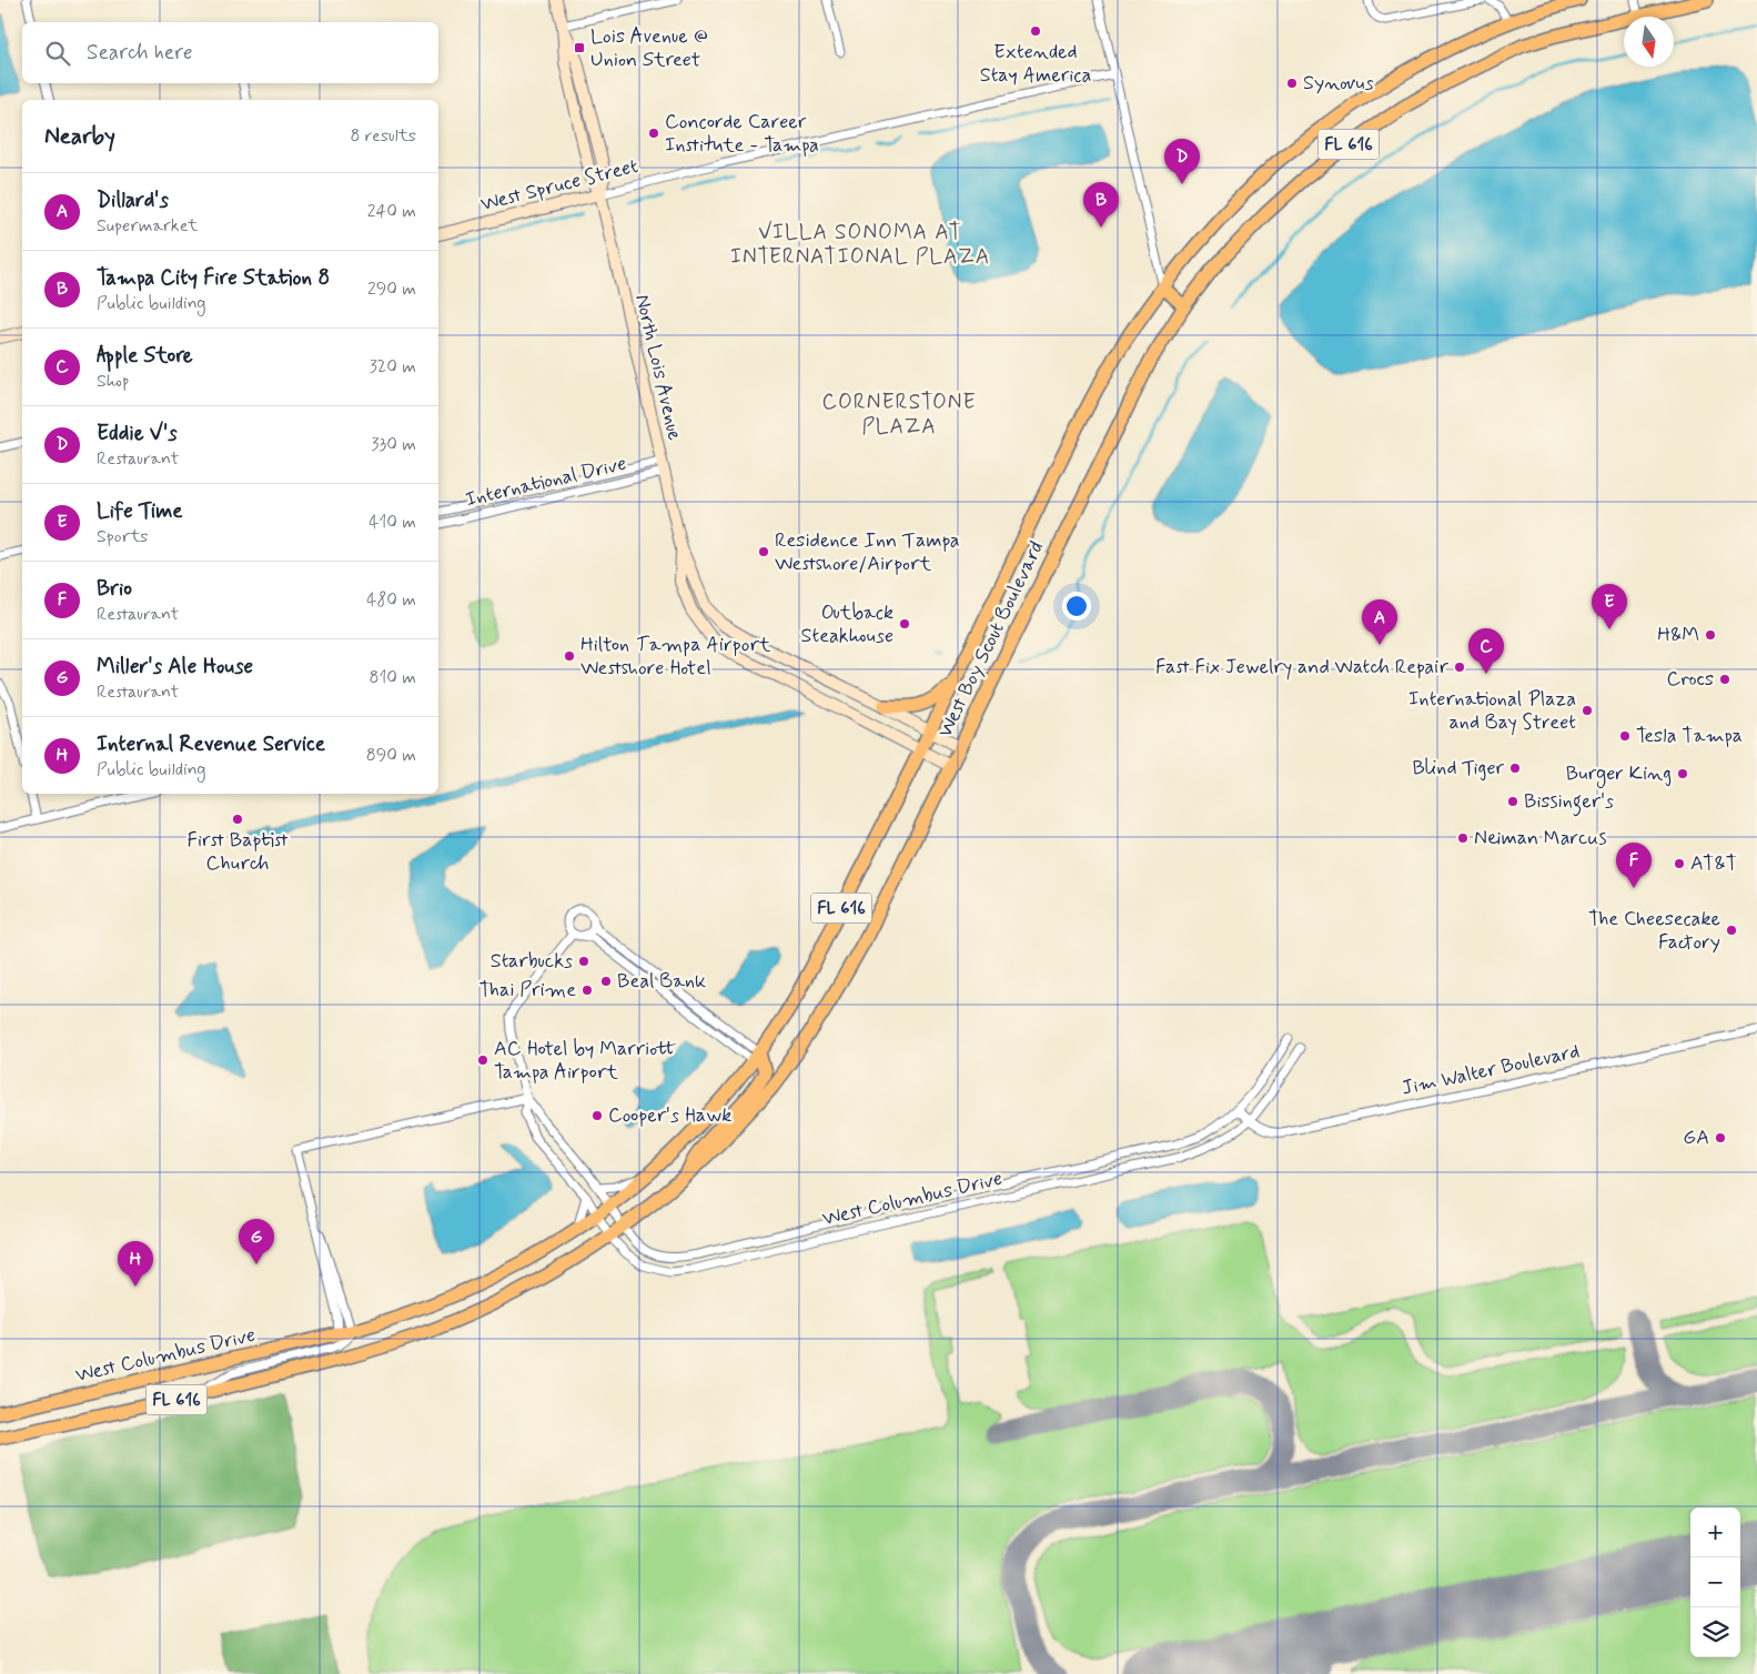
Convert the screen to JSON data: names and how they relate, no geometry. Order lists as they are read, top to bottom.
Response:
{
  "streets": {
    "main road": ["FL 616", "West Boy Scout Boulevard", "West Columbus Drive"],
    "street": [
      "West Spruce Street",
      "North Lois Avenue",
      "International Drive",
      "Jim Walter Boulevard"
    ]
  },
  "crossings": [
    ["FL 616", "West Boy Scout Boulevard"],
    ["West Spruce Street", "North Lois Avenue"],
    ["North Lois Avenue", "International Drive"],
    ["North Lois Avenue", "West Boy Scout Boulevard"],
    ["West Boy Scout Boulevard", "West Columbus Drive"],
    ["Jim Walter Boulevard", "West Columbus Drive"]
  ],
  "districts": ["VILLA SONOMA AT INTERNATIONAL PLAZA", "CORNERSTONE PLAZA"],
  "places": {
    "other": [
      "Extended Stay America",
      "Synovus",
      "Concorde Career Institute - Tampa",
      "Residence Inn Tampa Westshore/Airport",
      "Outback Steakhouse",
      "H&M",
      "Hilton Tampa Airport Westshore Hotel",
      "Fast Fix Jewelry and Watch Repair",
      "Crocs",
      "International Plaza and Bay Street",
      "Tesla Tampa",
      "Blind Tiger",
      "Burger King",
      "Bissinger's",
      "First Baptist Church",
      "Neiman Marcus",
      "AT&T",
      "The Cheesecake Factory",
      "Starbucks",
      "Beal Bank",
      "Thai Prime",
      "AC Hotel by Marriott Tampa Airport",
      "Cooper's Hawk",
      "GA"
    ],
    "transit": ["Lois Avenue @ Union Street"]
  },
  "north": "bottom",
  "page": {
    "search": "Search here",
    "heading": ["Nearby", "8 results"],
    "pins": [
      "D",
      "B",
      "E",
      "A",
      "C",
      "F",
      "G",
      "H"
    ],
    "list": [
      {
        "mark": "A",
        "name": "Dillard's",
        "note": "Supermarket",
        "value": "240 m"
      },
      {
        "mark": "B",
        "name": "Tampa City Fire Station 8",
        "note": "Public building",
        "value": "290 m"
      },
      {
        "mark": "C",
        "name": "Apple Store",
        "note": "Shop",
        "value": "320 m"
      },
      {
        "mark": "D",
        "name": "Eddie V's",
        "note": "Restaurant",
        "value": "330 m"
      },
      {
        "mark": "E",
        "name": "Life Time",
        "note": "Sports",
        "value": "410 m"
      },
      {
        "mark": "F",
        "name": "Brio",
        "note": "Restaurant",
        "value": "480 m"
      },
      {
        "mark": "G",
        "name": "Miller's Ale House",
        "note": "Restaurant",
        "value": "810 m"
      },
      {
        "mark": "H",
        "name": "Internal Revenue Service",
        "note": "Public building",
        "value": "890 m"
      }
    ],
    "map_buttons": ["+", "−"]
  }
}
